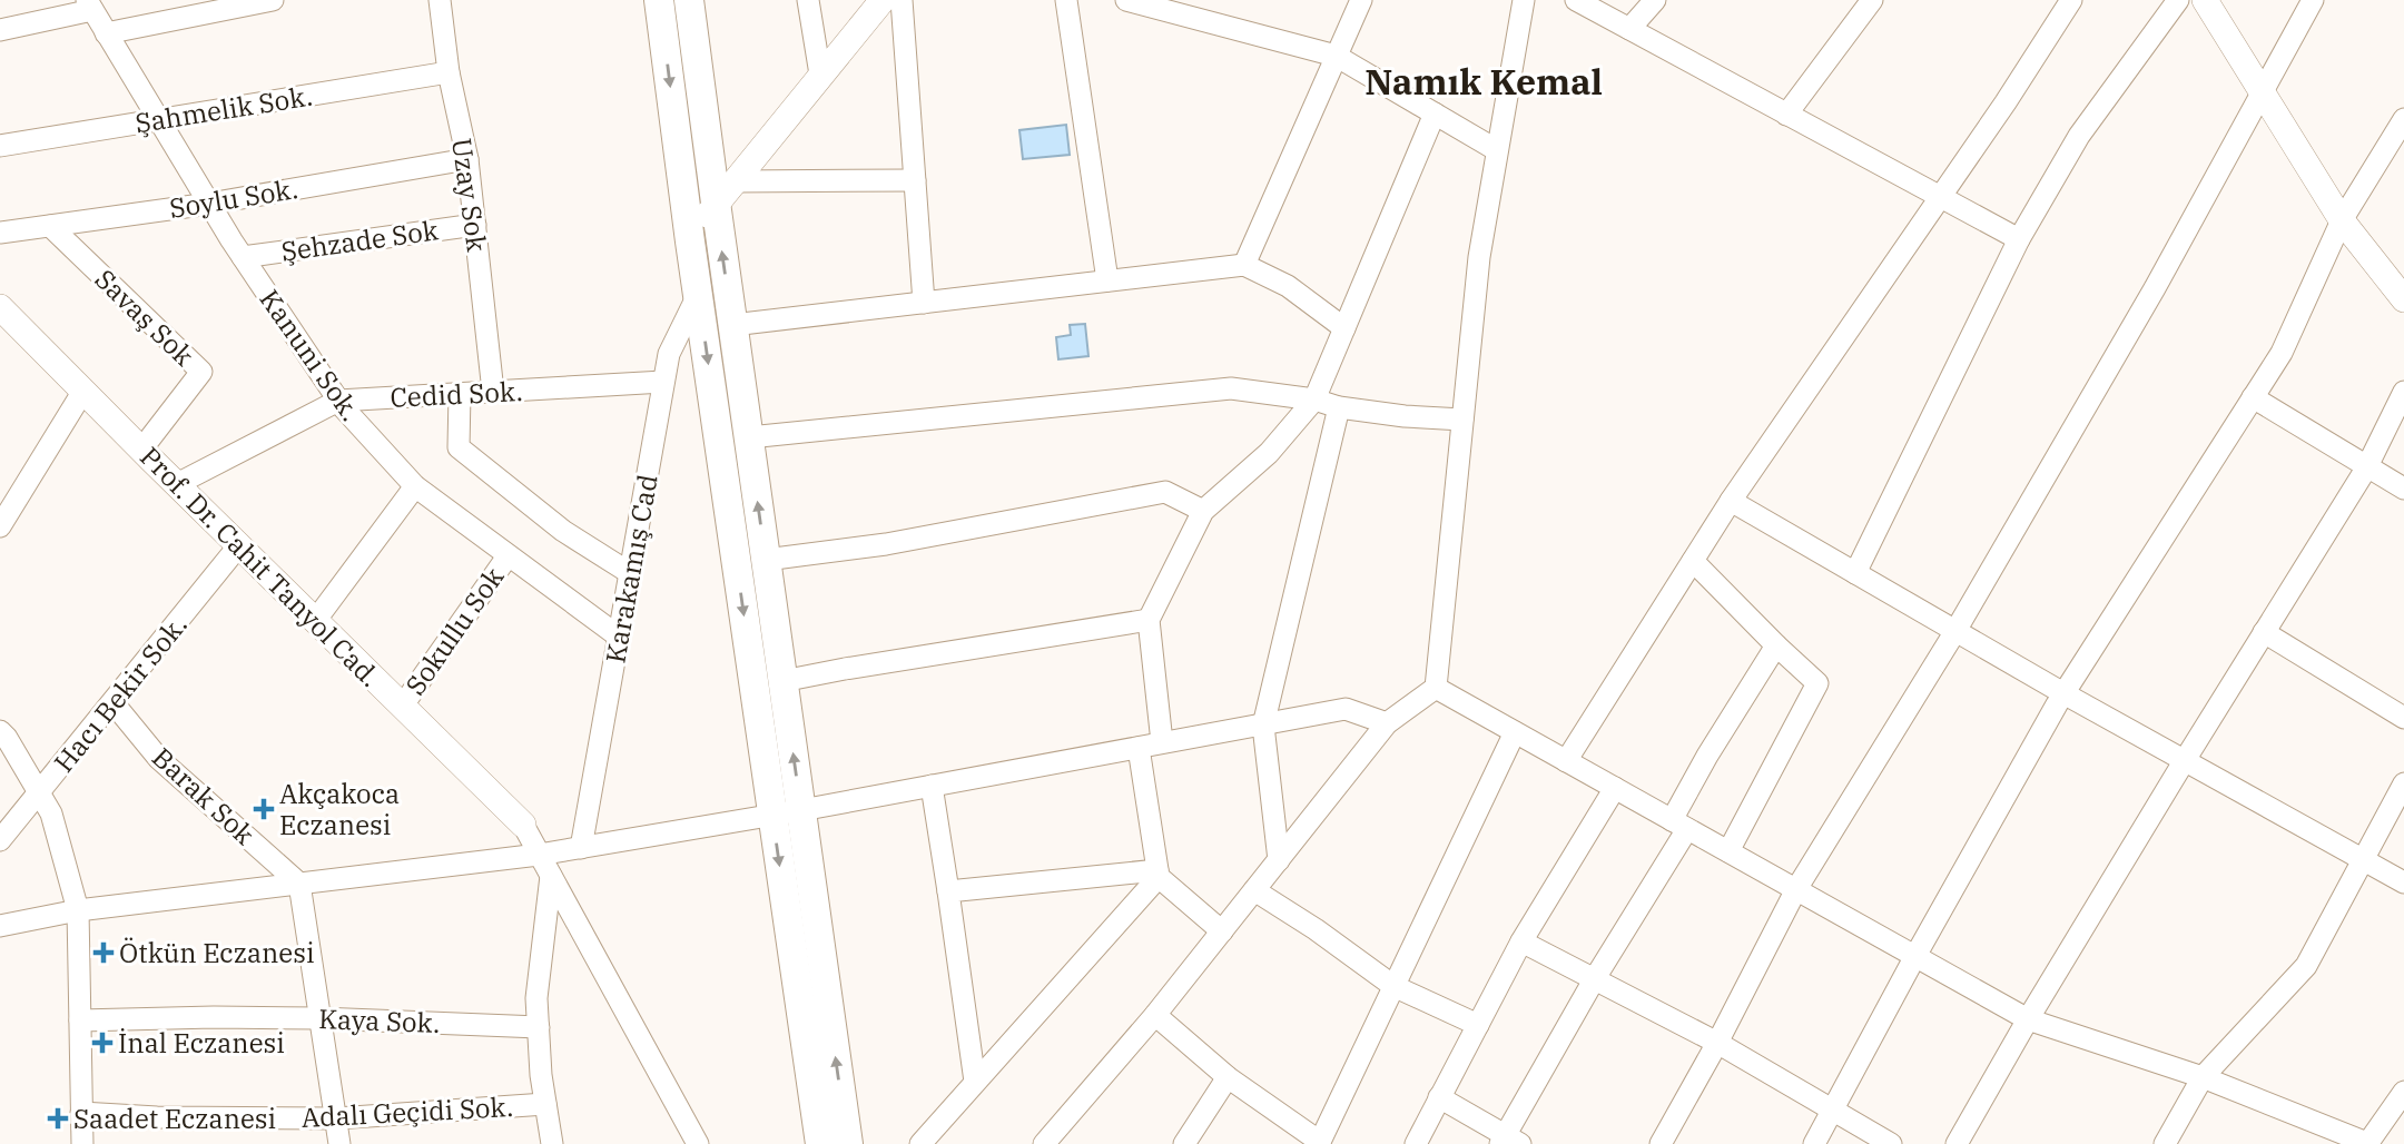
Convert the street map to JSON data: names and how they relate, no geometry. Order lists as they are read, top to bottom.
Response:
{
  "streets": {
    "street": [
      "Şahmelik Sok.",
      "Uzay Sok",
      "Soylu Sok.",
      "Şehzade Sok",
      "Savaş Sok",
      "Kanuni Sok.",
      "Cedid Sok.",
      "Prof. Dr. Cahit Tanyol Cad.",
      "Karakamış Cad",
      "Sokullu Sok",
      "Hacı Bekir Sok.",
      "Barak Sok",
      "Kaya Sok.",
      "Adalı Geçidi Sok."
    ]
  },
  "crossings": [
    ["Şahmelik Sok.", "Uzay Sok"],
    ["Şahmelik Sok.", "Kanuni Sok."],
    ["Uzay Sok", "Soylu Sok."],
    ["Uzay Sok", "Şehzade Sok"],
    ["Uzay Sok", "Cedid Sok."],
    ["Soylu Sok.", "Savaş Sok"],
    ["Soylu Sok.", "Kanuni Sok."],
    ["Şehzade Sok", "Kanuni Sok."],
    ["Savaş Sok", "Prof. Dr. Cahit Tanyol Cad."],
    ["Kanuni Sok.", "Cedid Sok."],
    ["Kanuni Sok.", "Karakamış Cad"],
    ["Kanuni Sok.", "Sokullu Sok"],
    ["Cedid Sok.", "Prof. Dr. Cahit Tanyol Cad."],
    ["Cedid Sok.", "Karakamış Cad"],
    ["Prof. Dr. Cahit Tanyol Cad.", "Sokullu Sok"],
    ["Prof. Dr. Cahit Tanyol Cad.", "Hacı Bekir Sok."],
    ["Hacı Bekir Sok.", "Barak Sok"]
  ],
  "districts": ["Namık Kemal"],
  "places": {
    "health": [
      "Akçakoca Eczanesi",
      "Ötkün Eczanesi",
      "İnal Eczanesi",
      "Saadet Eczanesi"
    ]
  }
}
